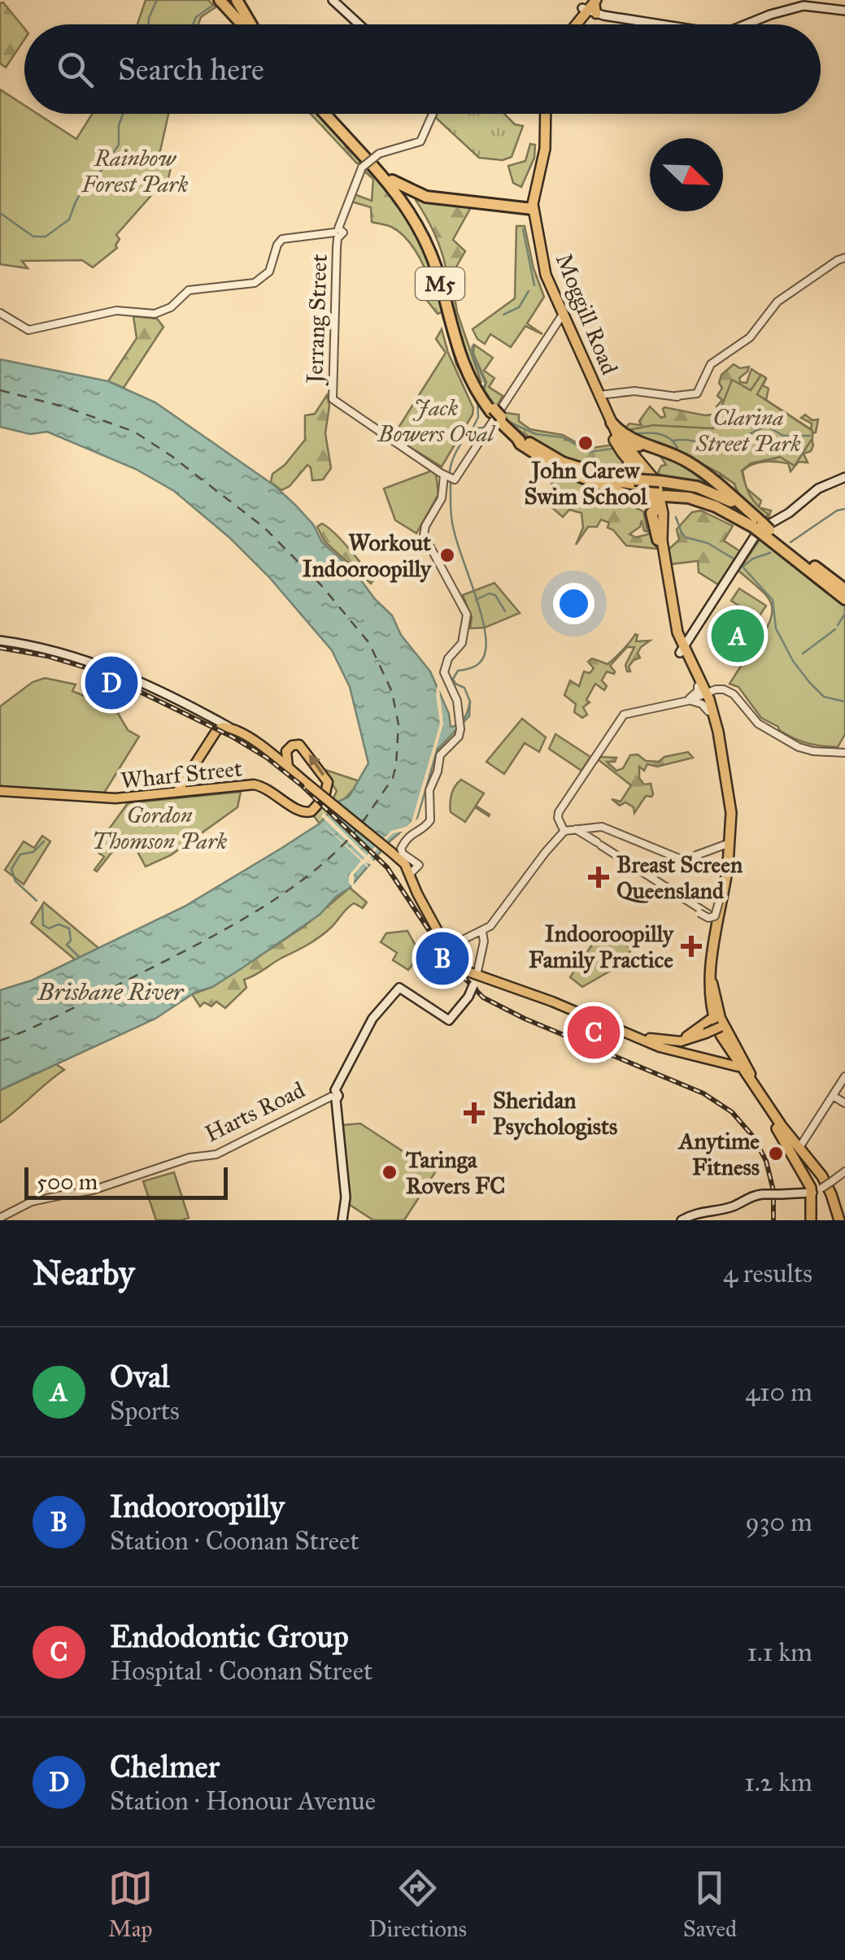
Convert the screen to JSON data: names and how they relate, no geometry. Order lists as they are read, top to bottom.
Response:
{
  "streets": {
    "highway": ["M5", "Moggill Road"],
    "main road": ["Wharf Street"],
    "street": ["Jerrang Street", "Harts Road"]
  },
  "crossings": [
    ["M5", "Moggill Road"],
    ["M5", "Jerrang Street"]
  ],
  "water": ["Brisbane River"],
  "parks": [
    "Rainbow Forest Park",
    "Jack Bowers Oval",
    "Clarina Street Park",
    "Gordon Thomson Park"
  ],
  "places": {
    "other": [
      "John Carew Swim School",
      "Workout Indooroopilly",
      "Anytime Fitness",
      "Taringa Rovers FC"
    ],
    "health": ["Breast Screen Queensland", "Indooroopilly Family Practice", "Sheridan Psychologists"]
  },
  "scale_bar": "500 m",
  "north": "bottom right",
  "page": {
    "search": "Search here",
    "pins": [
      "A",
      "D",
      "B",
      "C"
    ],
    "scale": "500 m",
    "heading": ["Nearby", "4 results"],
    "list": [
      {
        "mark": "A",
        "name": "Oval",
        "note": "Sports",
        "value": "410 m"
      },
      {
        "mark": "B",
        "name": "Indooroopilly",
        "note": "Station · Coonan Street",
        "value": "930 m"
      },
      {
        "mark": "C",
        "name": "Endodontic Group",
        "note": "Hospital · Coonan Street",
        "value": "1.1 km"
      },
      {
        "mark": "D",
        "name": "Chelmer",
        "note": "Station · Honour Avenue",
        "value": "1.2 km"
      }
    ],
    "nav": ["Map", "Directions", "Saved"]
  }
}
